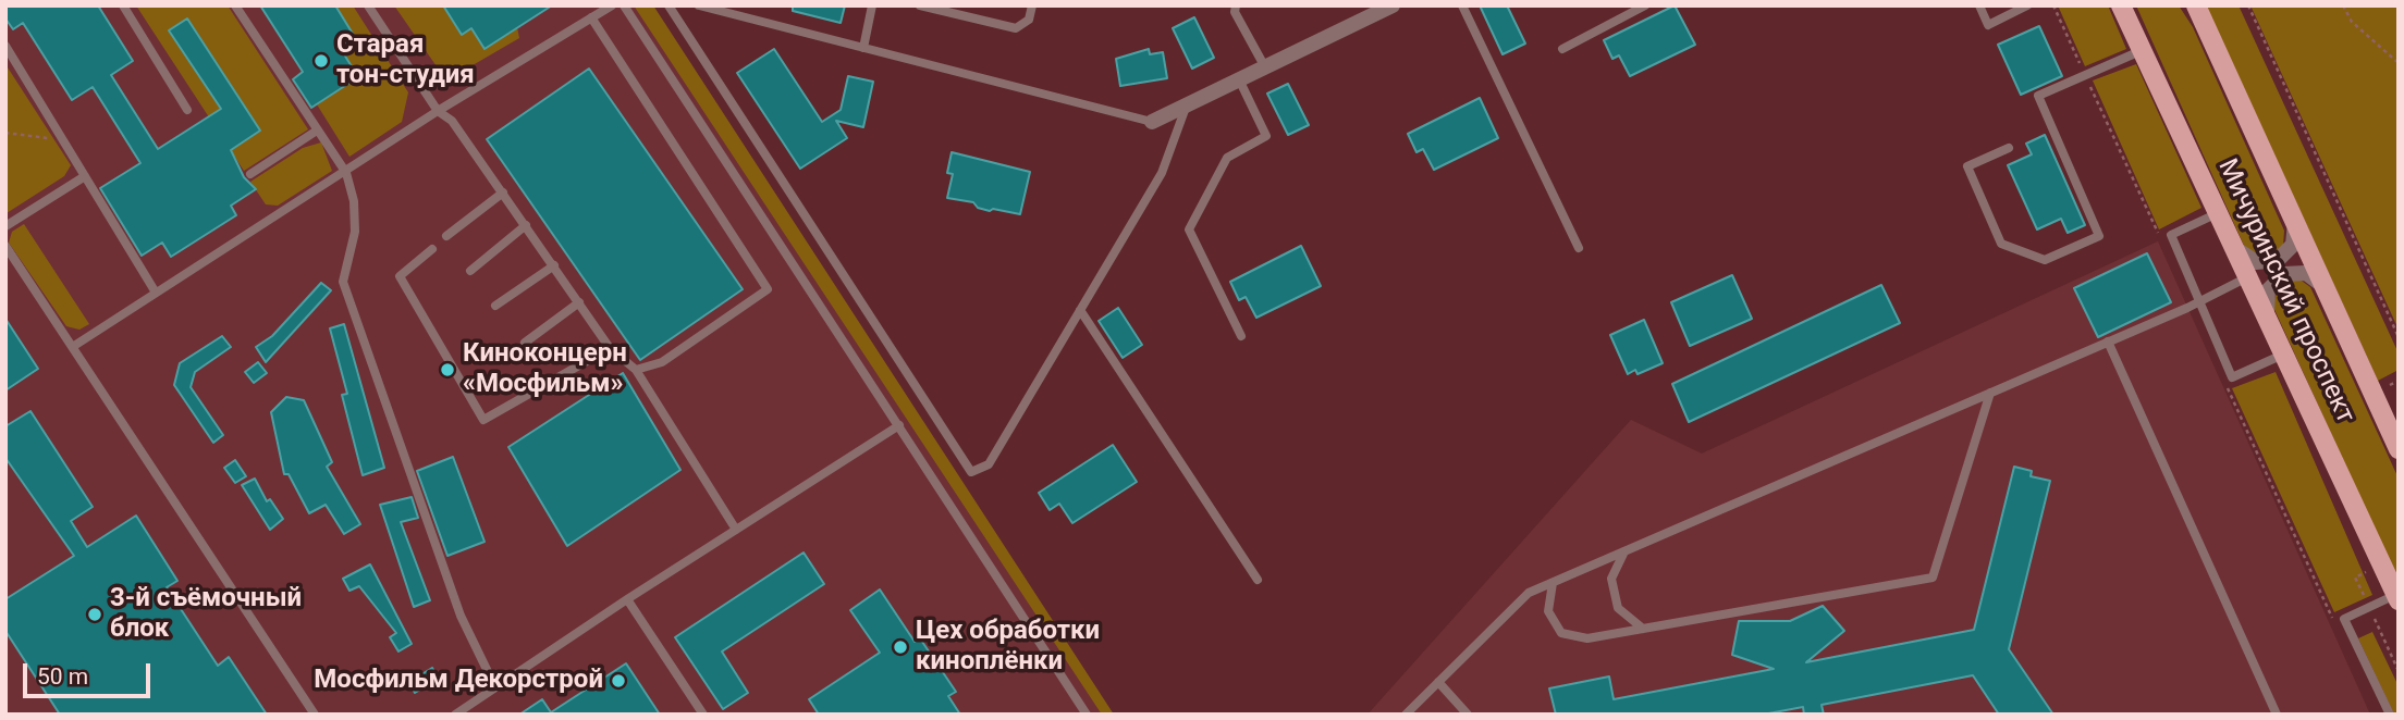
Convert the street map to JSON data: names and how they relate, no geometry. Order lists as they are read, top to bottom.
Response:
{
  "streets": {
    "main road": ["Мичуринский проспект"]
  },
  "places": [
    "Старая тон-студия",
    "Киноконцерн «Мосфильм»",
    "3-й съёмочный блок",
    "Цех обработки киноплёнки",
    "Мосфильм Декорстрой"
  ],
  "scale_bar": "50 m"
}
